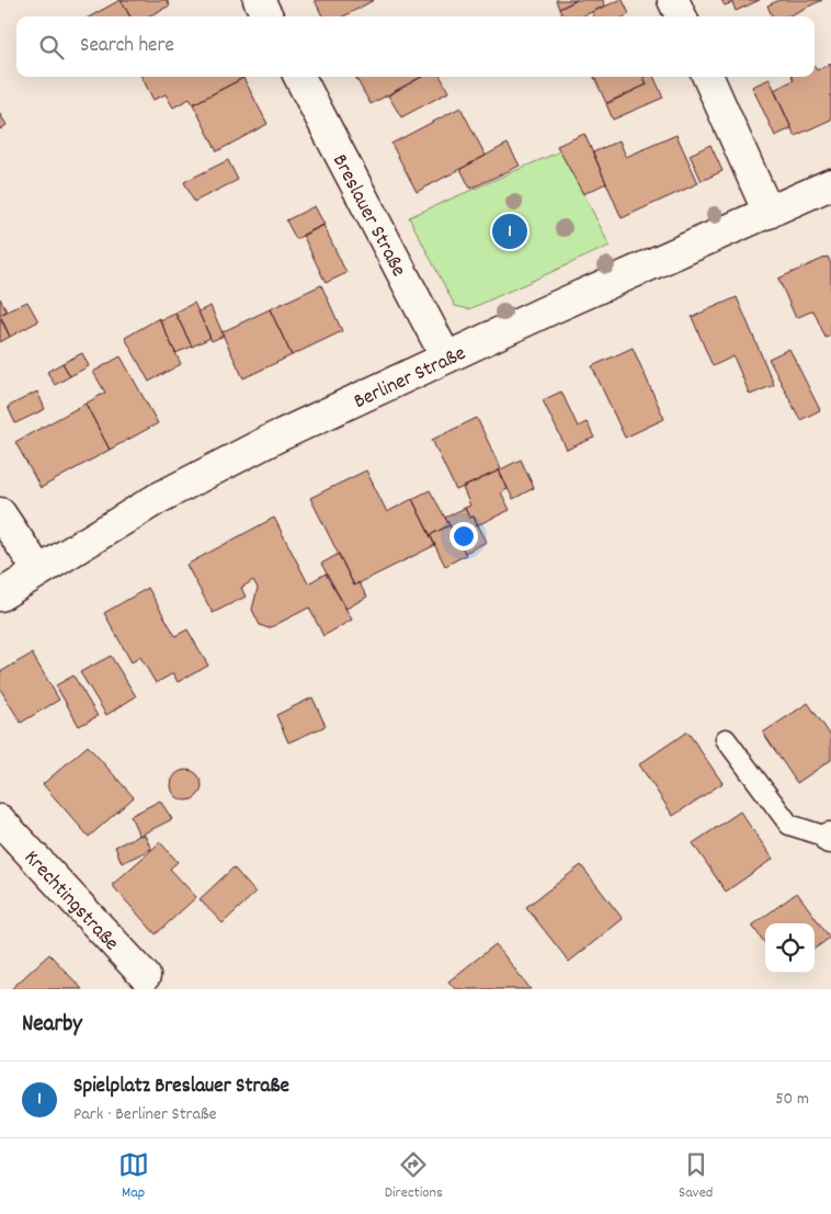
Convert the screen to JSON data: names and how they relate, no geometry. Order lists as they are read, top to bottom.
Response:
{
  "streets": {
    "street": ["Breslauer Straße", "Berliner Straße", "Krechtingstraße"]
  },
  "crossings": [
    ["Breslauer Straße", "Berliner Straße"]
  ],
  "page": {
    "search": "Search here",
    "pins": "1",
    "heading": "Nearby",
    "list": [
      {
        "mark": "1",
        "name": "Spielplatz Breslauer Straße",
        "note": "Park · Berliner Straße",
        "value": "50 m"
      }
    ],
    "nav": ["Map", "Directions", "Saved"]
  }
}
